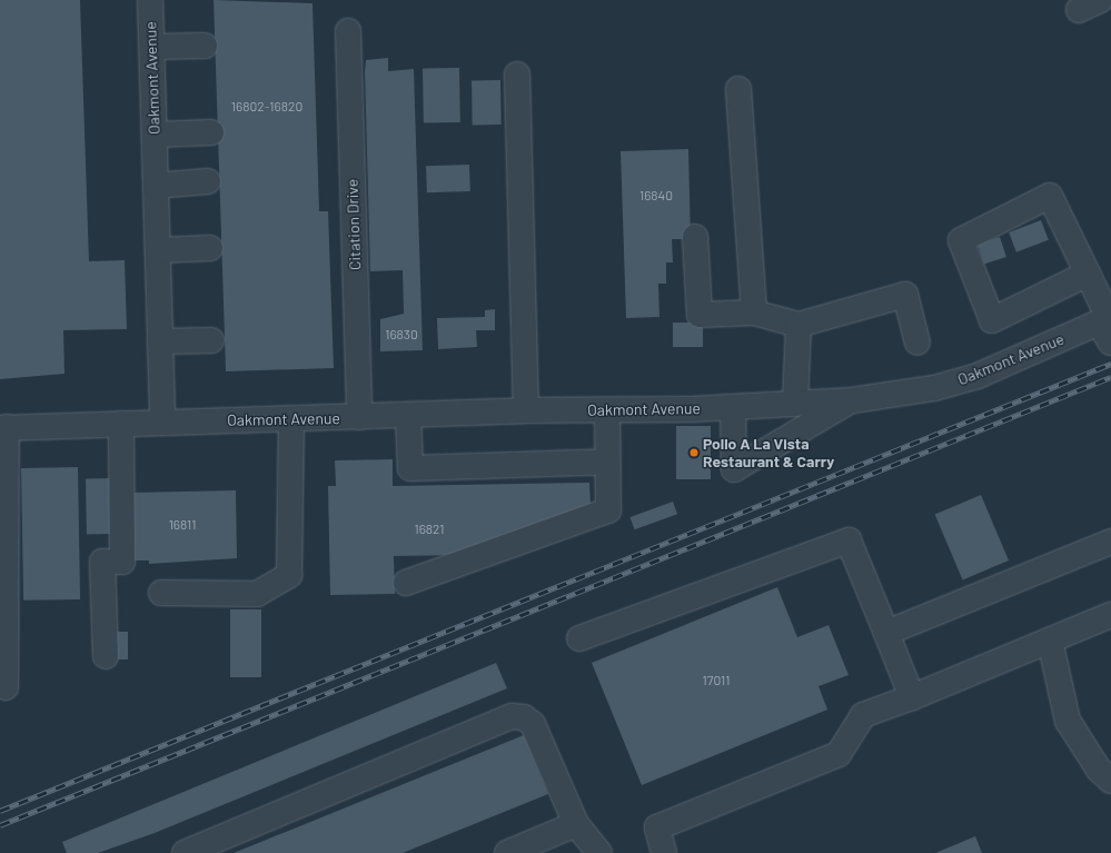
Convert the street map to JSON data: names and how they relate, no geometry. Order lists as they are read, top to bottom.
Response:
{
  "streets": {
    "street": ["Oakmont Avenue", "Citation Drive"]
  },
  "crossings": [
    ["Oakmont Avenue", "Citation Drive"]
  ],
  "places": ["Pollo A La Vista Restaurant & Carry"],
  "house_numbers": [
    "16802-16820",
    "16840",
    "16830",
    "16811",
    "16821",
    "17011"
  ]
}
